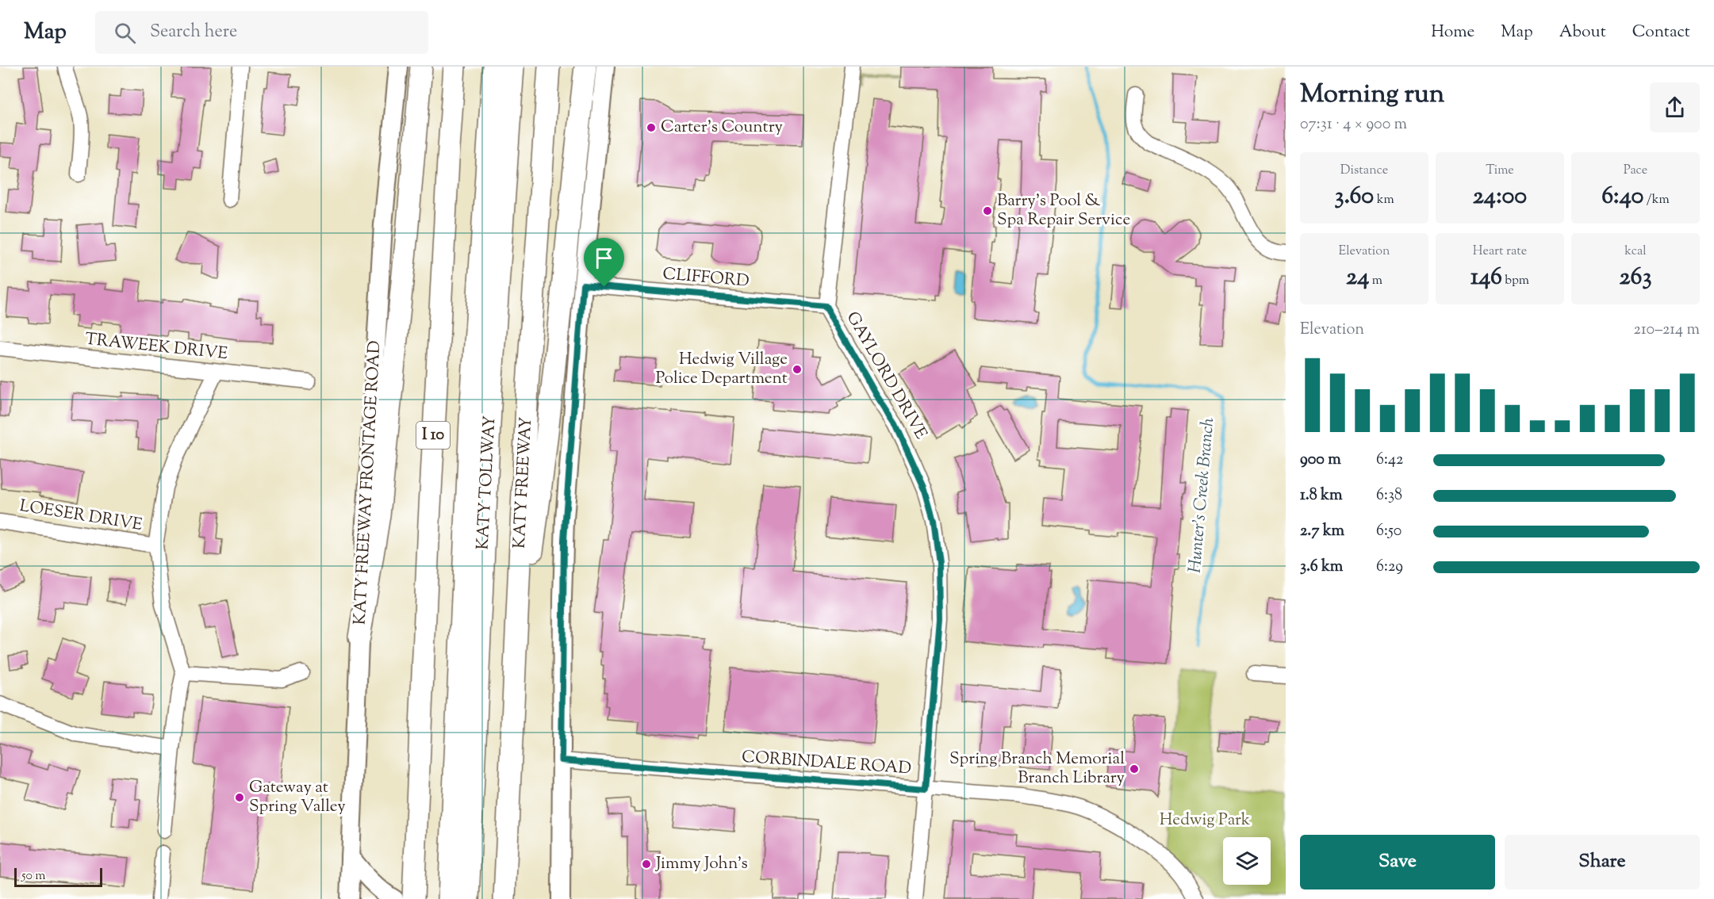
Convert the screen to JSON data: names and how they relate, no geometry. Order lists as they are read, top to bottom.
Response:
{
  "streets": {
    "highway": ["I 10", "KATY TOLLWAY", "KATY FREEWAY"],
    "main road": ["KATY FREEWAY FRONTAGE ROAD"],
    "street": [
      "CLIFFORD",
      "TRAWEEK DRIVE",
      "GAYLORD DRIVE",
      "LOESER DRIVE",
      "CORBINDALE ROAD"
    ]
  },
  "crossings": [
    ["CLIFFORD", "GAYLORD DRIVE"],
    ["GAYLORD DRIVE", "CORBINDALE ROAD"]
  ],
  "water": ["Hunter's Creek Branch"],
  "parks": ["Hedwig Park"],
  "places": [
    "Carter's Country",
    "Barry's Pool & Spa Repair Service",
    "Hedwig Village Police Department",
    "Spring Branch Memorial Branch Library",
    "Gateway at Spring Valley",
    "Jimmy John's"
  ],
  "scale_bar": "50 m",
  "page": {
    "header": "Map",
    "search": "Search here",
    "nav": [
      "Home",
      "Map",
      "About",
      "Contact"
    ],
    "heading": ["Morning run", "07:31 · 4 × 900 m"],
    "stats": [
      ["Distance", "3.60 km"],
      ["Time", "24:00"],
      ["Pace", "6:40 /km"],
      ["Elevation", "24 m"],
      ["Heart rate", "146 bpm"],
      ["kcal", "263"]
    ],
    "chart": ["Elevation", "210–214 m"],
    "list": [
      {
        "name": "900 m",
        "note": "6:42"
      },
      {
        "name": "1.8 km",
        "note": "6:38"
      },
      {
        "name": "2.7 km",
        "note": "6:50"
      },
      {
        "name": "3.6 km",
        "note": "6:29"
      }
    ],
    "buttons": ["Save", "Share"],
    "scale": "50 m"
  }
}
